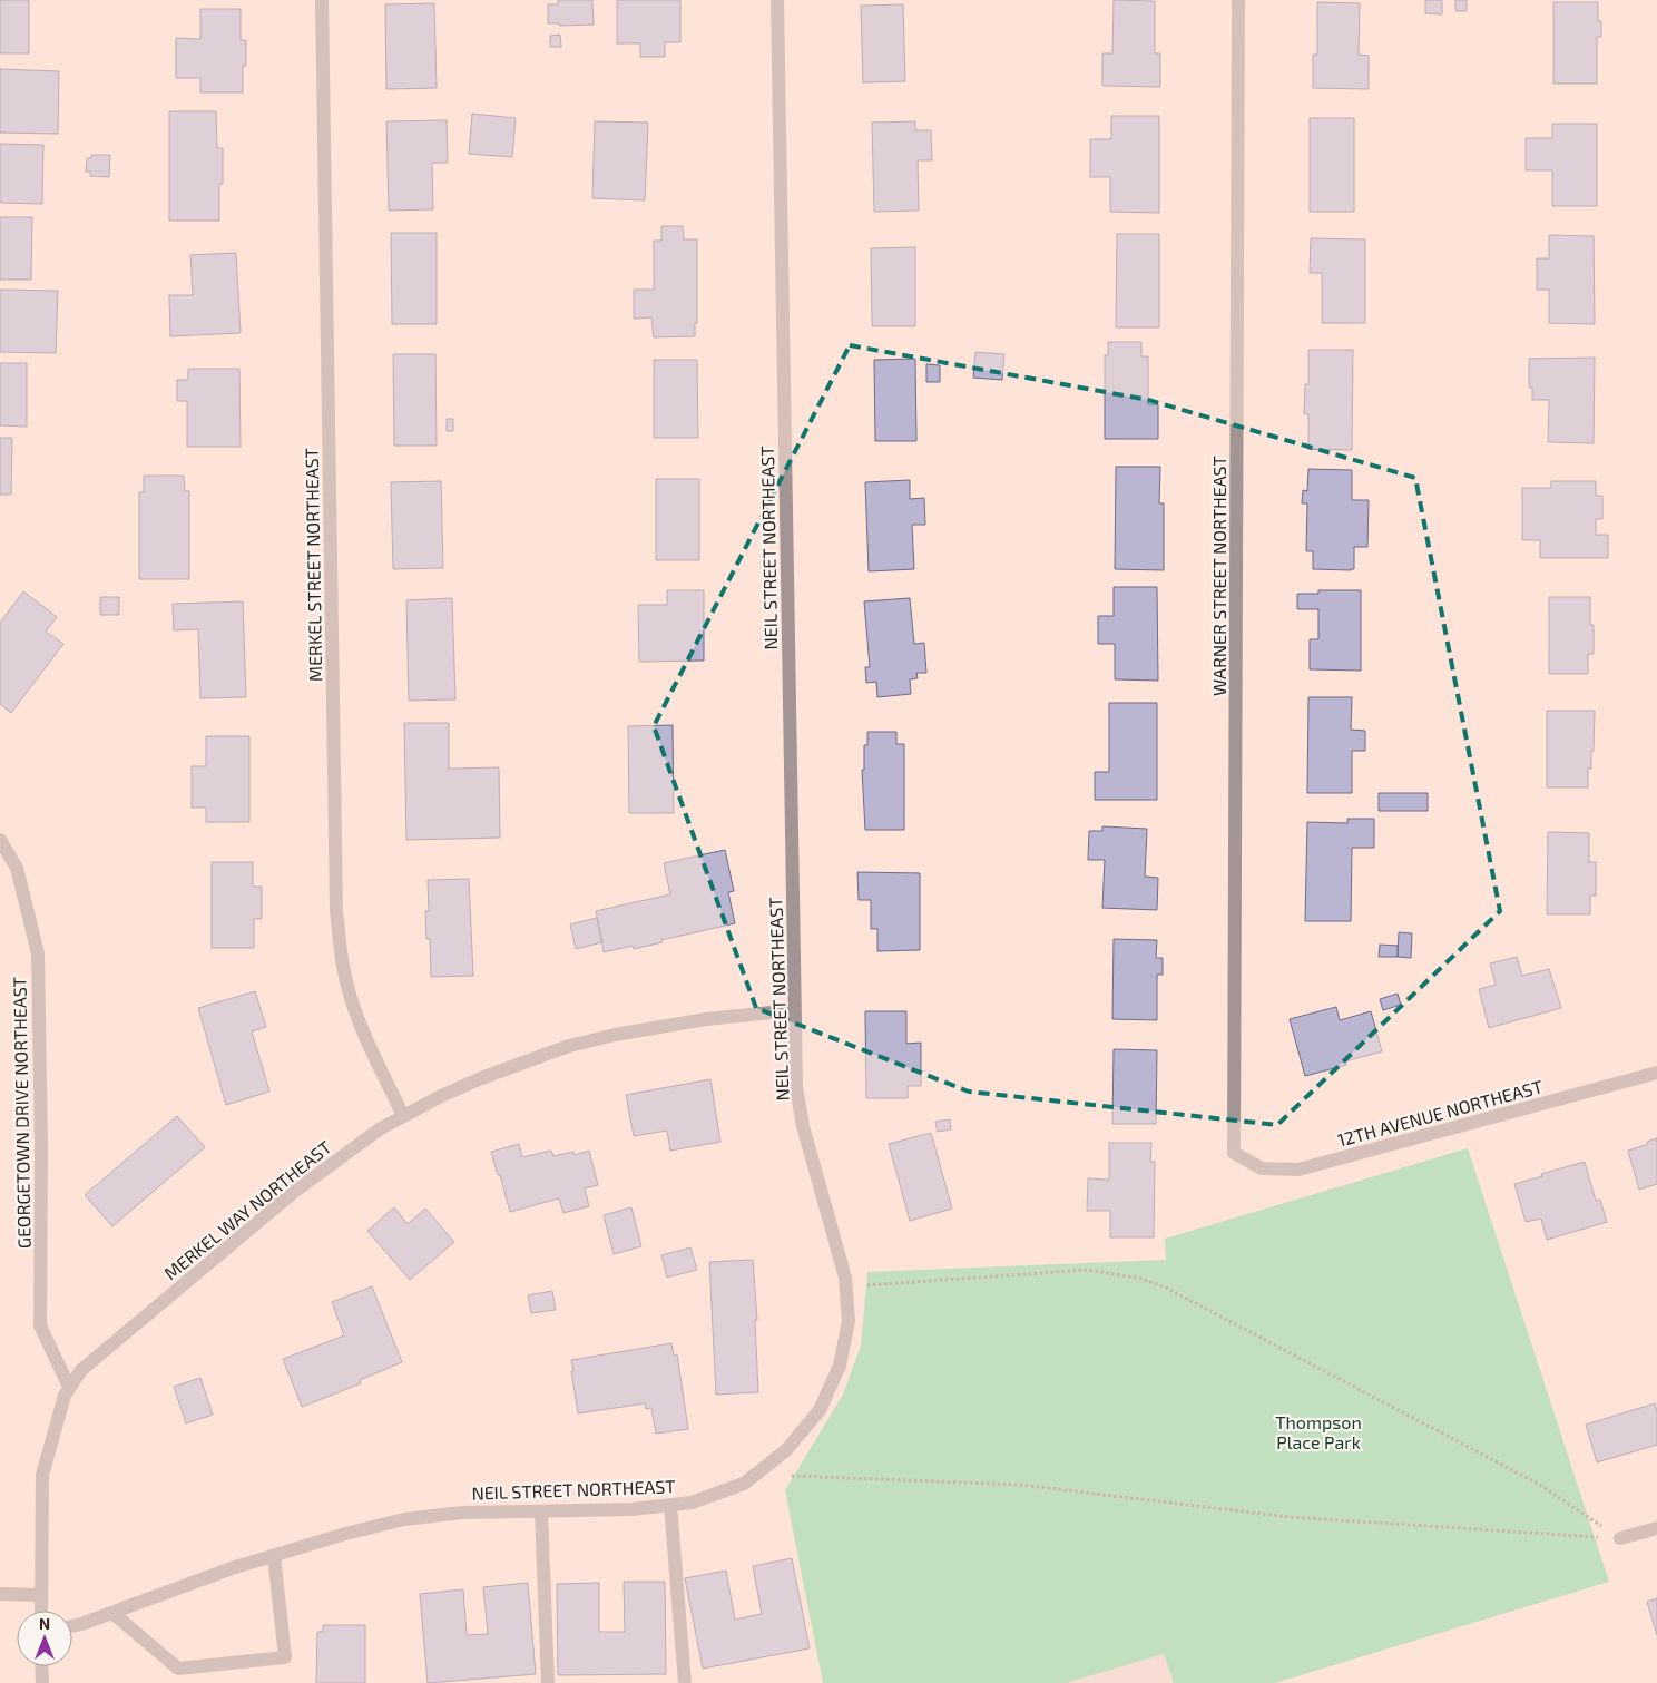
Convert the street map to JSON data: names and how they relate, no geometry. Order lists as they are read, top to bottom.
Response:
{
  "streets": {
    "street": [
      "NEIL STREET NORTHEAST",
      "MERKEL STREET NORTHEAST",
      "WARNER STREET NORTHEAST",
      "GEORGETOWN DRIVE NORTHEAST",
      "12TH AVENUE NORTHEAST",
      "MERKEL WAY NORTHEAST"
    ]
  },
  "crossings": [
    ["NEIL STREET NORTHEAST", "MERKEL WAY NORTHEAST"],
    ["MERKEL STREET NORTHEAST", "MERKEL WAY NORTHEAST"],
    ["WARNER STREET NORTHEAST", "12TH AVENUE NORTHEAST"],
    ["GEORGETOWN DRIVE NORTHEAST", "MERKEL WAY NORTHEAST"]
  ],
  "parks": ["Thompson Place Park"],
  "north": "top"
}
